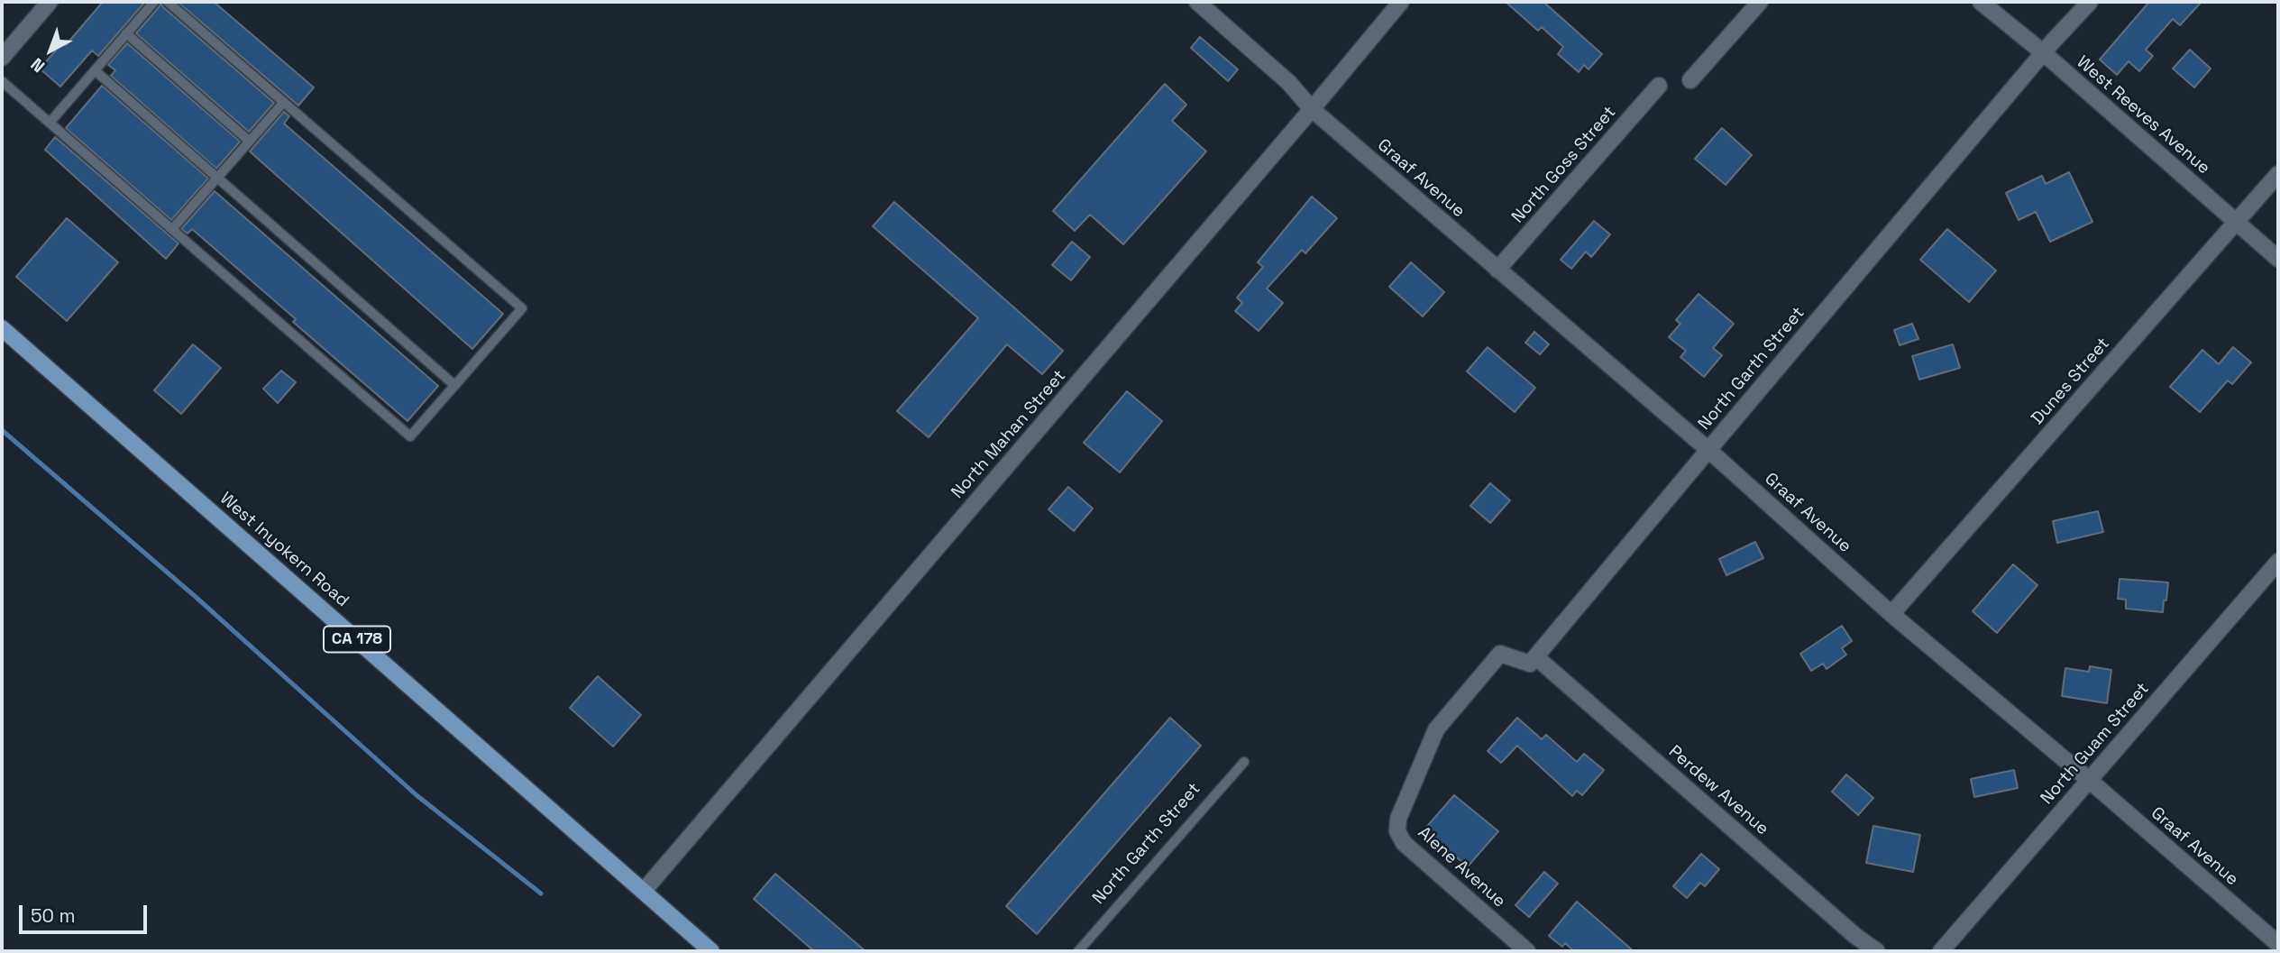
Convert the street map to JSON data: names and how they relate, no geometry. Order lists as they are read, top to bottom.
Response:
{
  "streets": {
    "main road": ["West Inyokern Road", "CA 178"],
    "street": [
      "West Reeves Avenue",
      "North Goss Street",
      "Graaf Avenue",
      "North Garth Street",
      "Dunes Street",
      "North Mahan Street",
      "North Guam Street",
      "Perdew Avenue",
      "Alene Avenue"
    ]
  },
  "crossings": [
    ["West Reeves Avenue", "North Garth Street"],
    ["West Reeves Avenue", "Dunes Street"],
    ["North Goss Street", "Graaf Avenue"],
    ["Graaf Avenue", "North Garth Street"],
    ["Graaf Avenue", "Dunes Street"],
    ["Graaf Avenue", "North Mahan Street"],
    ["Graaf Avenue", "North Guam Street"],
    ["North Garth Street", "Perdew Avenue"],
    ["North Garth Street", "Alene Avenue"],
    ["North Mahan Street", "West Inyokern Road"],
    ["Perdew Avenue", "Alene Avenue"]
  ],
  "scale_bar": "50 m",
  "north": "bottom left"
}
